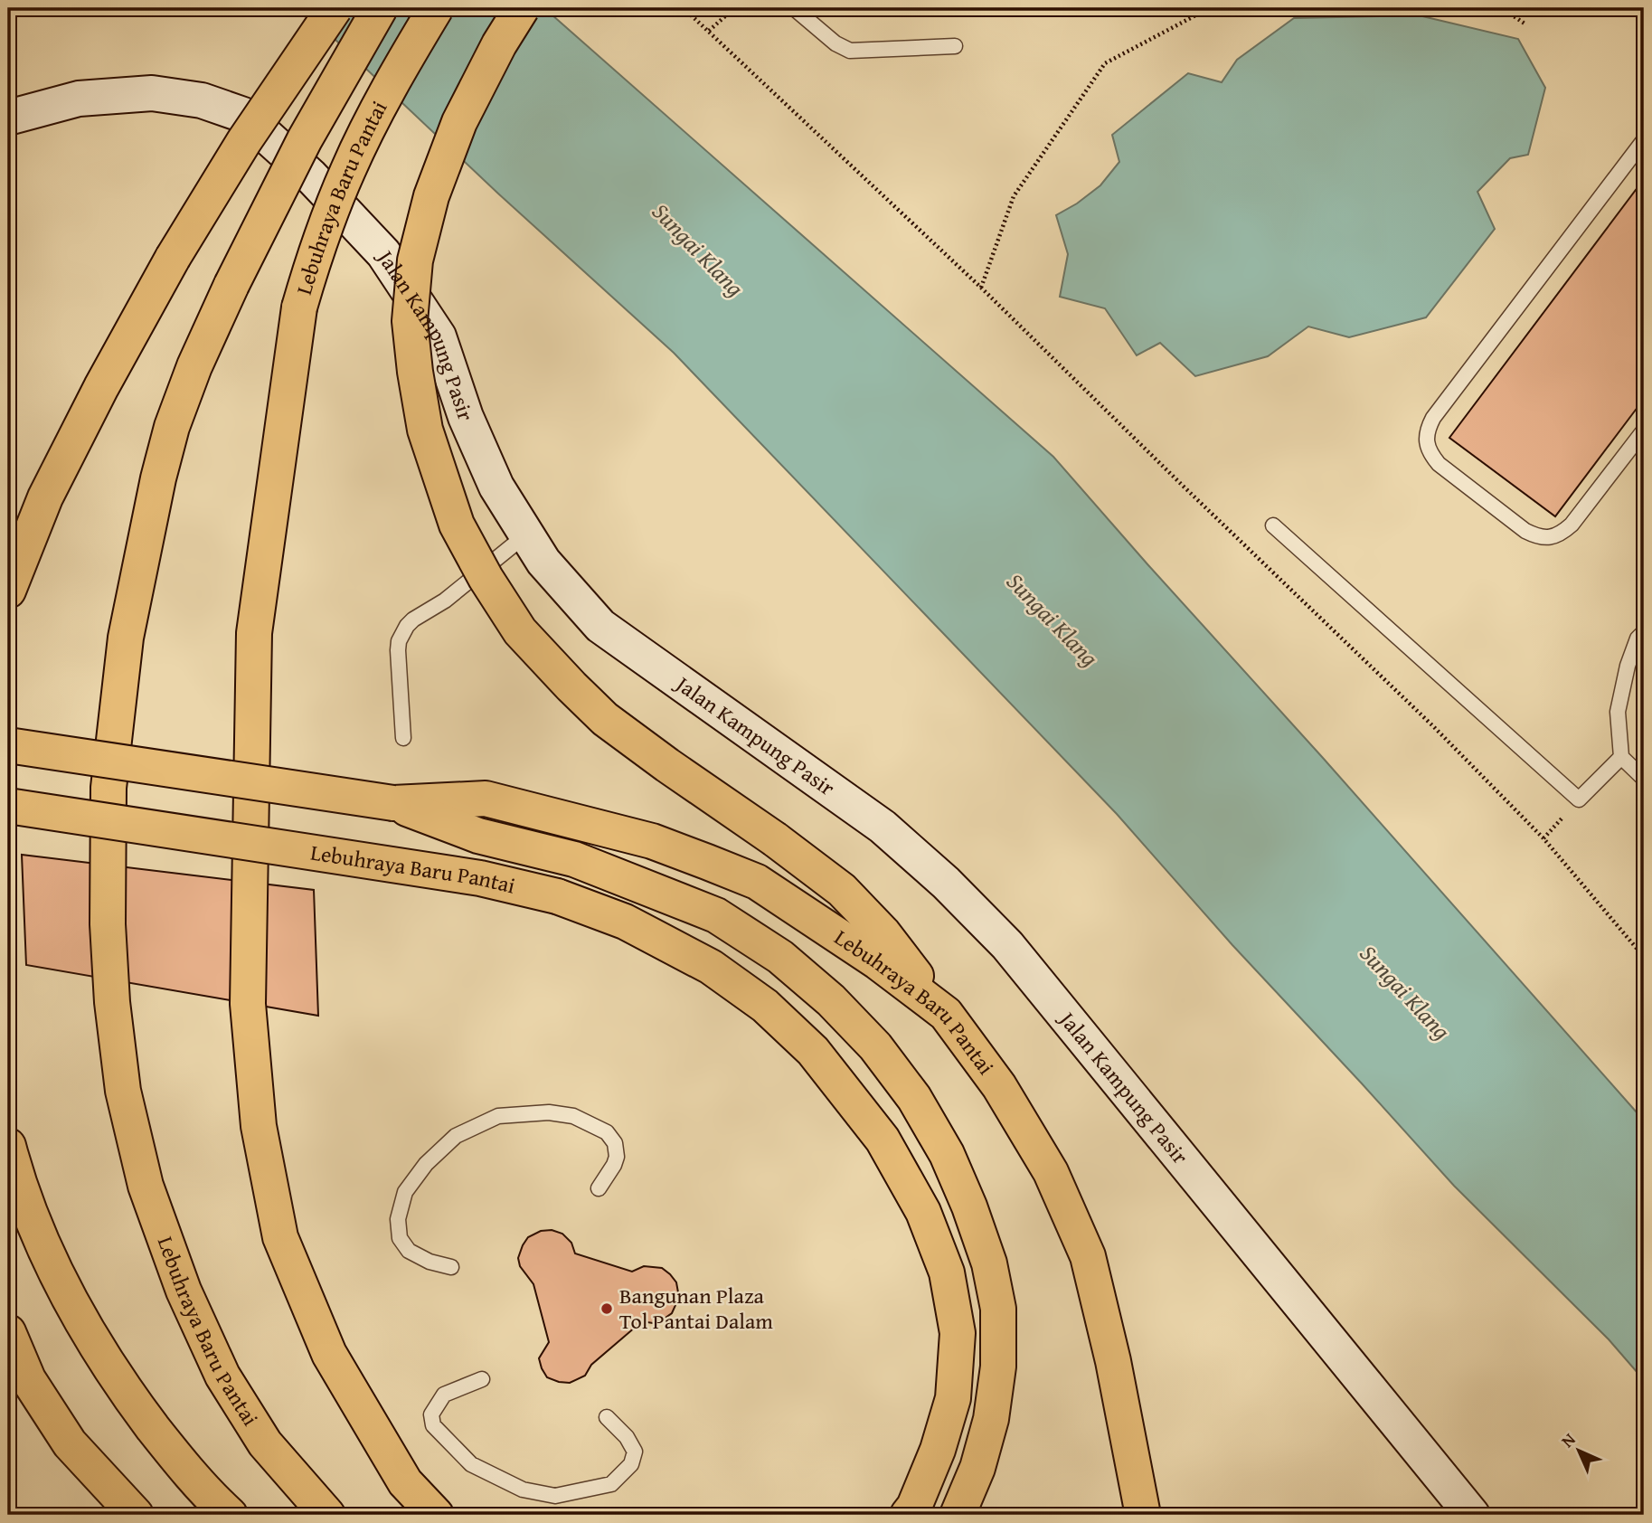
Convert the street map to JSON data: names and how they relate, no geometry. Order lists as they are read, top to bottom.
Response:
{
  "streets": {
    "highway": ["Lebuhraya Baru Pantai"],
    "street": ["Jalan Kampung Pasir"]
  },
  "water": ["Sungai Klang"],
  "places": ["Bangunan Plaza Tol Pantai Dalam"],
  "north": "top left"
}
